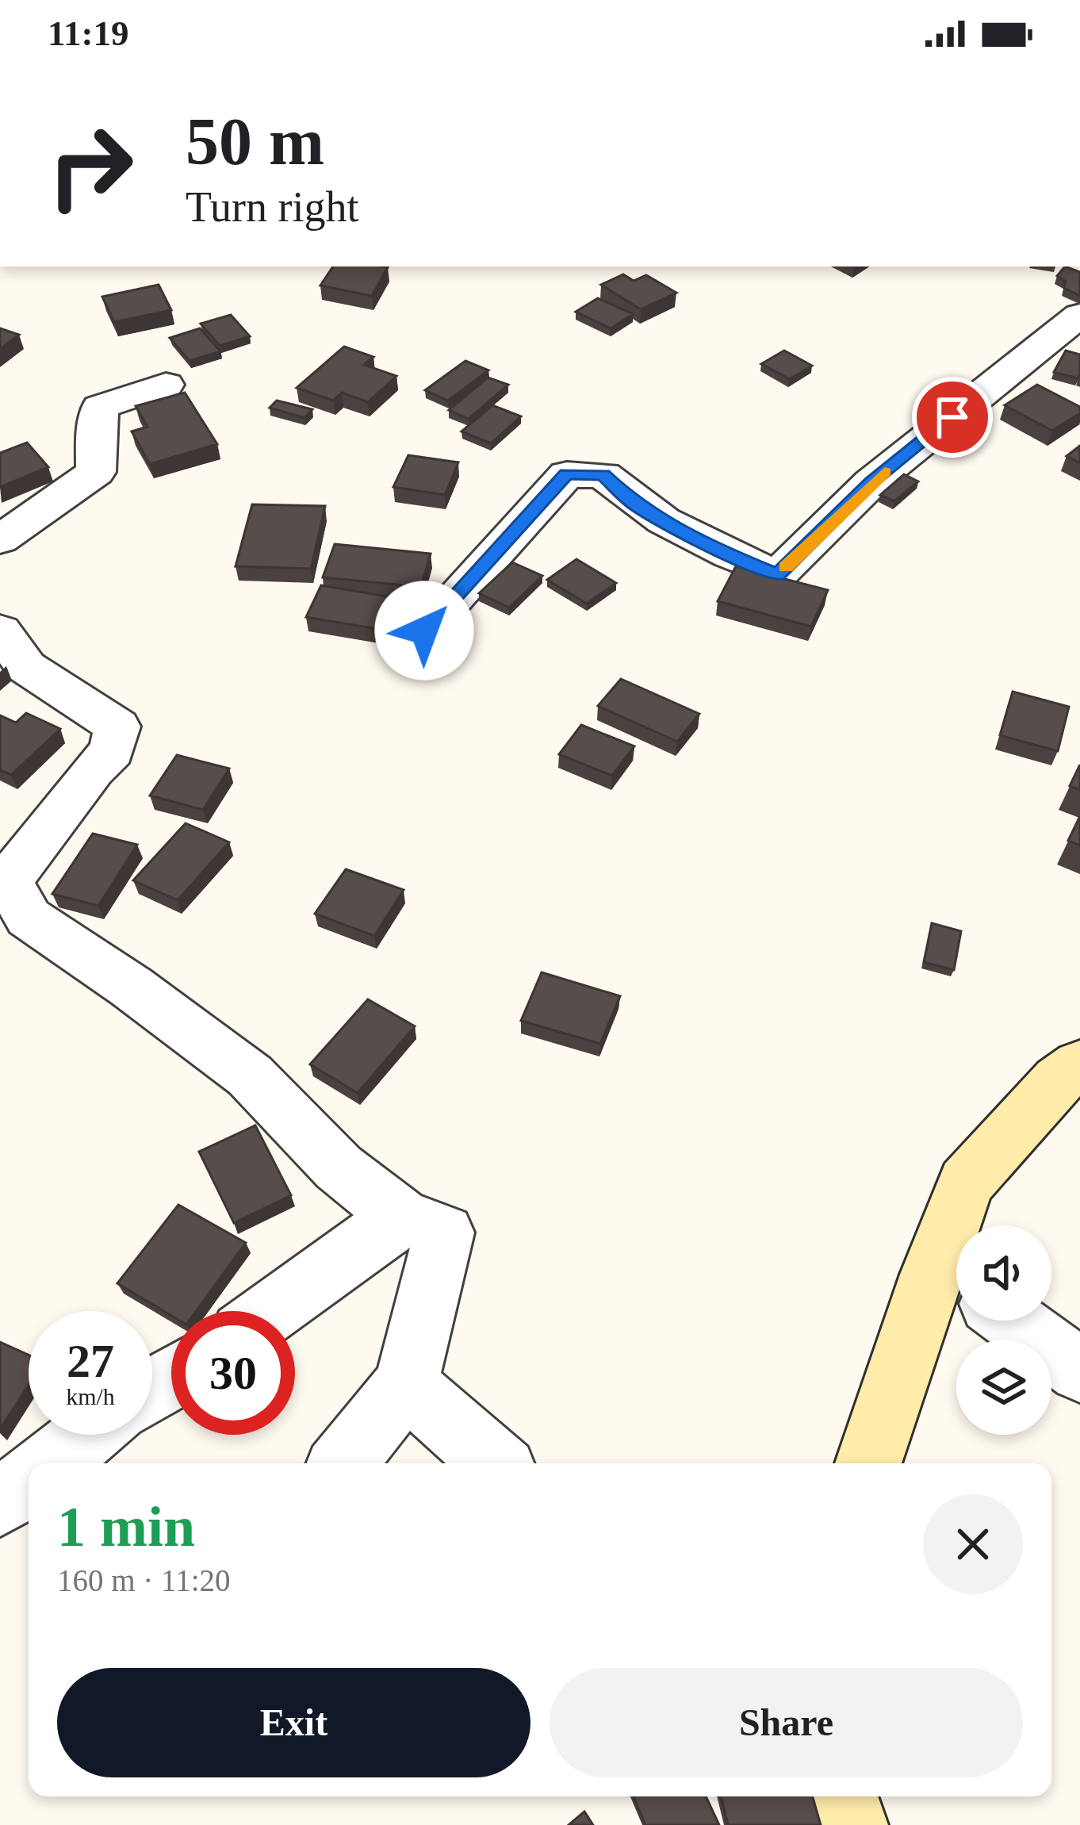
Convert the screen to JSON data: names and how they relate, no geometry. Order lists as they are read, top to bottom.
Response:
{
  "page": {
    "status": "11:19",
    "turn": ["50 m", "Turn right"],
    "speed": "27 km/h",
    "limit": "30",
    "heading": ["1 min", "160 m · 11:20"],
    "buttons": ["Exit", "Share"]
  }
}
